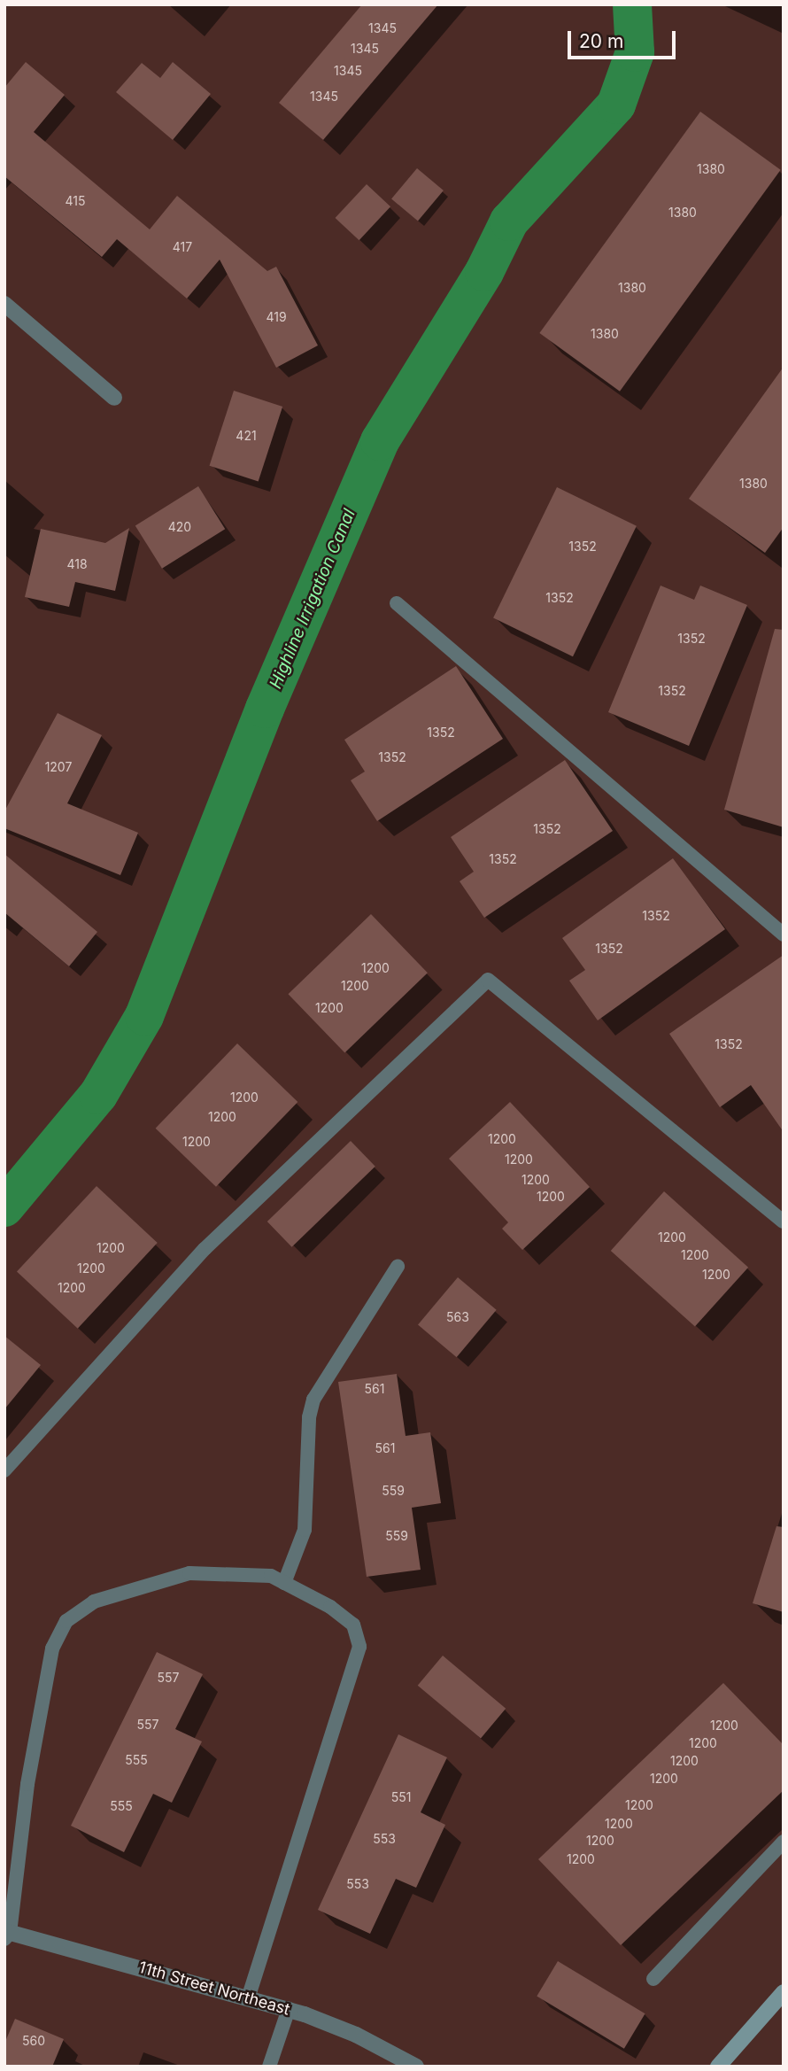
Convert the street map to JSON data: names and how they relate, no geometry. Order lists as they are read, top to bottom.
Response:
{
  "streets": {
    "street": ["11th Street Northeast"]
  },
  "water": ["Highline Irrigation Canal"],
  "house_numbers": [
    "1345",
    "1345",
    "1345",
    "1345",
    "1380",
    "415",
    "1380",
    "417",
    "1380",
    "419",
    "1380",
    "421",
    "1380",
    "420",
    "1352",
    "418",
    "1352",
    "1352",
    "1352",
    "1352",
    "1352",
    "1207",
    "1352",
    "1352",
    "1352",
    "1352",
    "1200",
    "1200",
    "1200",
    "1352",
    "1200",
    "1200",
    "1200",
    "1200",
    "1200",
    "1200",
    "1200",
    "1200",
    "1200",
    "1200",
    "1200",
    "1200",
    "1200",
    "563",
    "561",
    "561",
    "559",
    "559",
    "557",
    "557",
    "1200",
    "1200",
    "555",
    "1200",
    "1200",
    "551",
    "1200",
    "555",
    "1200",
    "553",
    "1200",
    "1200",
    "553",
    "560"
  ],
  "scale_bar": "20 m"
}
